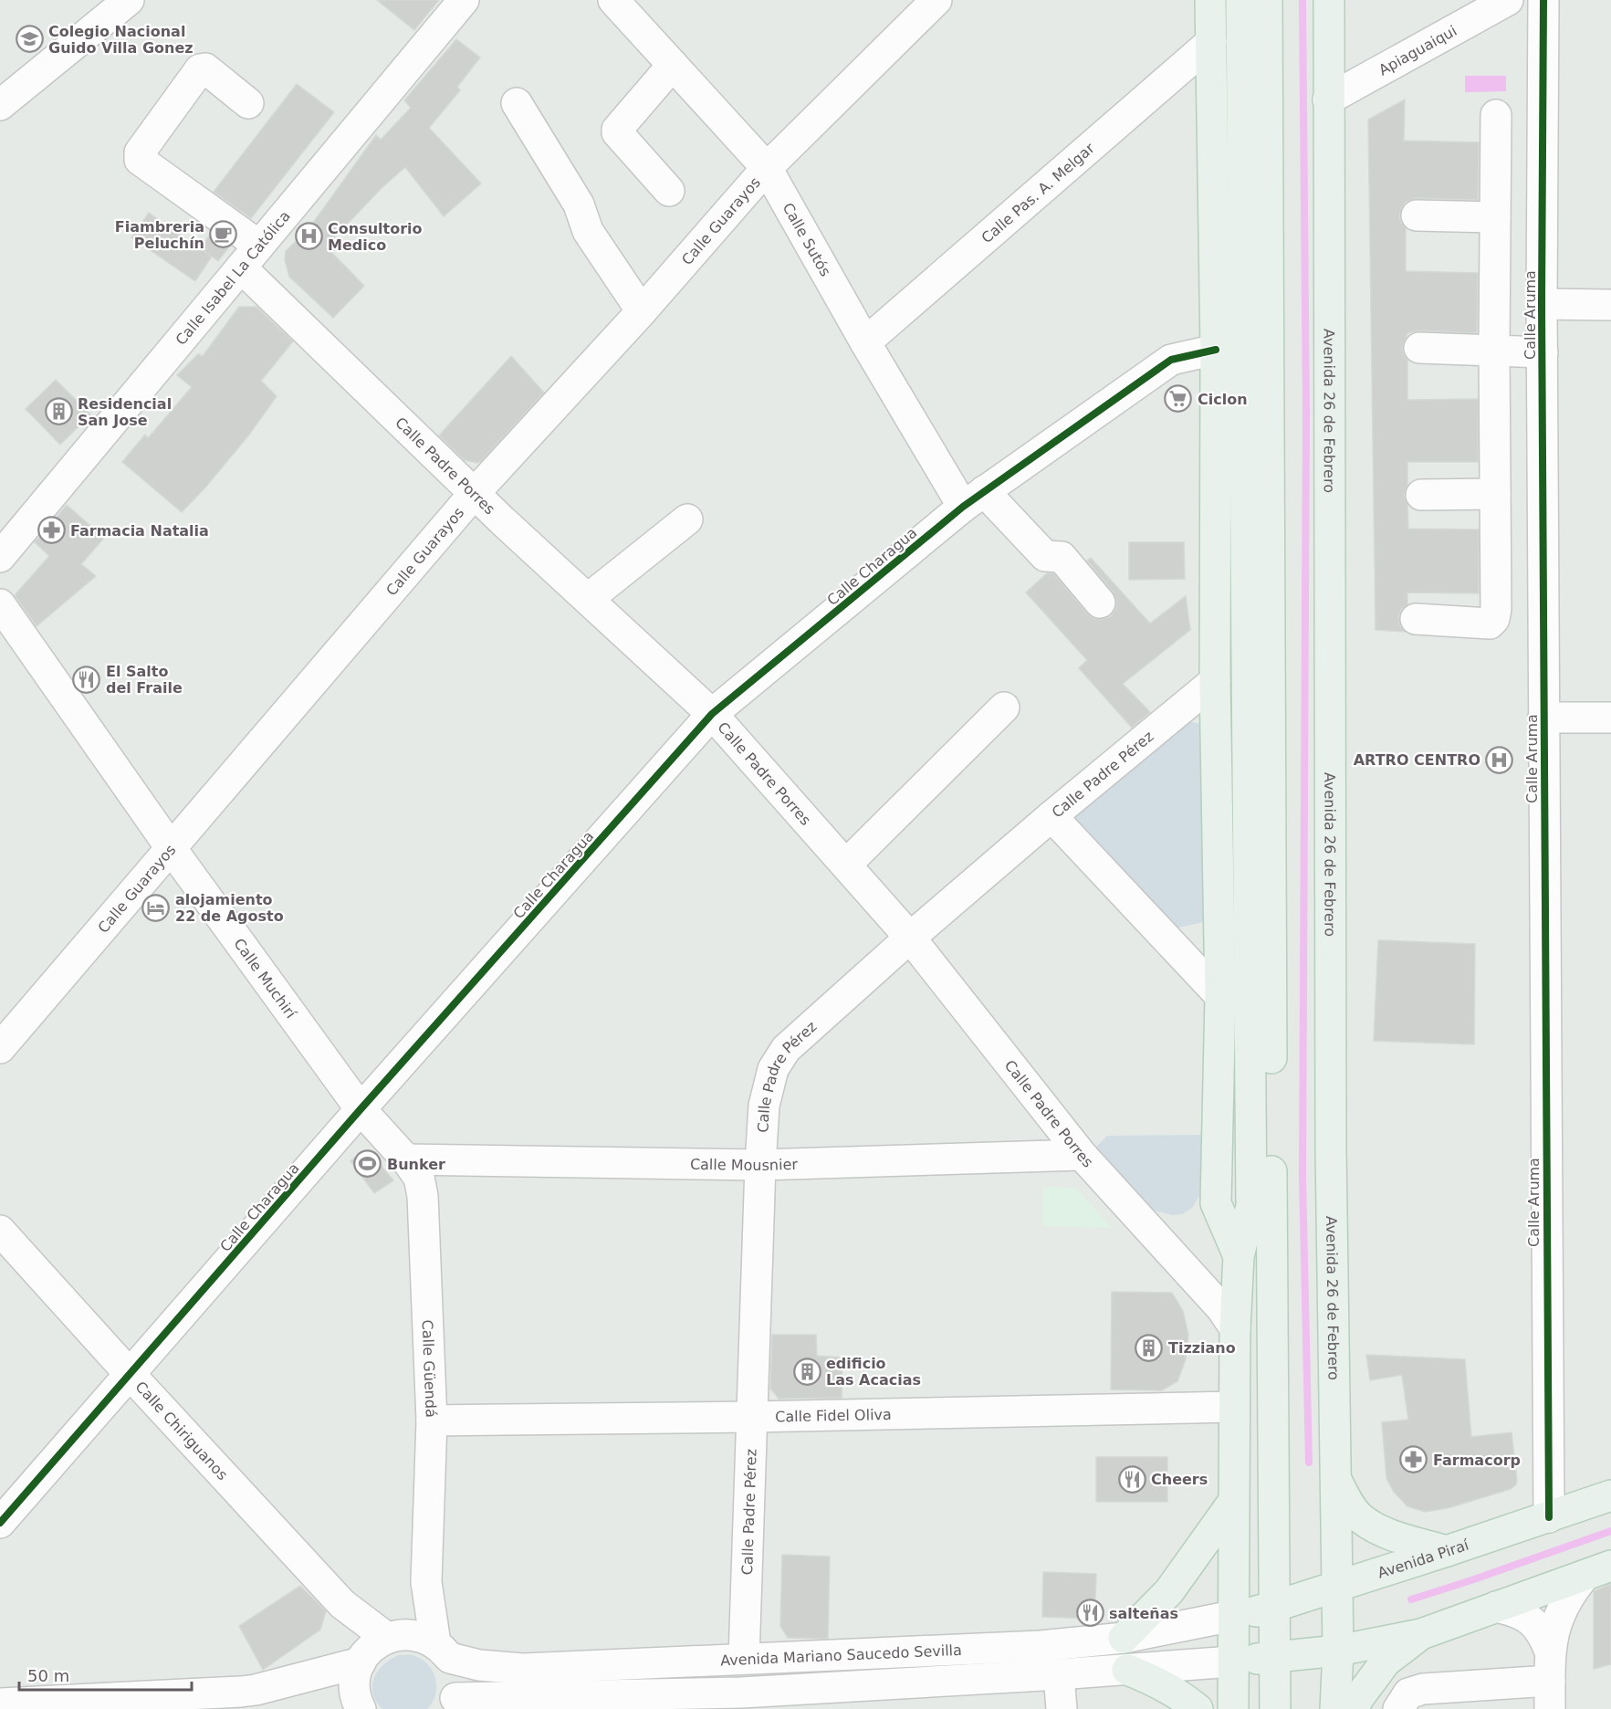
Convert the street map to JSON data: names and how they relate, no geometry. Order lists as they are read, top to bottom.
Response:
{
  "streets": {
    "main road": ["Avenida 26 de Febrero", "Avenida Piraí"],
    "street": [
      "Apiaguaiqui",
      "Calle Pas. A. Melgar",
      "Calle Guarayos",
      "Calle Sutós",
      "Calle Isabel La Católica",
      "Calle Aruma",
      "Calle Padre Porres",
      "Calle Charagua",
      "Calle Padre Pérez",
      "Calle Muchirí",
      "Calle Mousnier",
      "Calle Güendá",
      "Calle Fidel Oliva",
      "Calle Chiriguanos",
      "Avenida Mariano Saucedo Sevilla"
    ]
  },
  "crossings": [
    ["Apiaguaiqui", "Avenida 26 de Febrero"],
    ["Calle Pas. A. Melgar", "Calle Sutós"],
    ["Calle Guarayos", "Calle Sutós"],
    ["Calle Guarayos", "Calle Padre Porres"],
    ["Calle Guarayos", "Calle Muchirí"],
    ["Calle Sutós", "Calle Charagua"],
    ["Calle Isabel La Católica", "Calle Padre Porres"],
    ["Calle Aruma", "Avenida Piraí"],
    ["Avenida 26 de Febrero", "Avenida Piraí"],
    ["Calle Padre Porres", "Calle Charagua"],
    ["Calle Padre Porres", "Calle Padre Pérez"],
    ["Calle Padre Porres", "Calle Mousnier"],
    ["Calle Charagua", "Calle Muchirí"],
    ["Calle Charagua", "Calle Chiriguanos"],
    ["Calle Padre Pérez", "Calle Mousnier"],
    ["Calle Padre Pérez", "Calle Fidel Oliva"],
    ["Calle Padre Pérez", "Avenida Mariano Saucedo Sevilla"],
    ["Calle Muchirí", "Calle Mousnier"],
    ["Calle Muchirí", "Calle Güendá"],
    ["Calle Mousnier", "Calle Güendá"],
    ["Calle Güendá", "Calle Fidel Oliva"],
    ["Calle Güendá", "Calle Chiriguanos"],
    ["Calle Güendá", "Avenida Mariano Saucedo Sevilla"],
    ["Calle Chiriguanos", "Avenida Mariano Saucedo Sevilla"],
    ["Avenida Piraí", "Avenida Mariano Saucedo Sevilla"]
  ],
  "places": {
    "school or university": ["Colegio Nacional Guido Villa Gonez"],
    "cafe": ["Fiambreria Peluchín"],
    "hospital": ["Consultorio Medico", "ARTRO CENTRO"],
    "supermarket": ["Ciclon"],
    "building": ["Residencial San Jose", "Tizziano", "edificio Las Acacias"],
    "pharmacy": ["Farmacia Natalia", "Farmacorp"],
    "restaurant": ["El Salto del Fraile", "Cheers", "salteñas"],
    "hotel": ["alojamiento 22 de Agosto"],
    "sports": ["Bunker"]
  },
  "scale_bar": "50 m"
}
